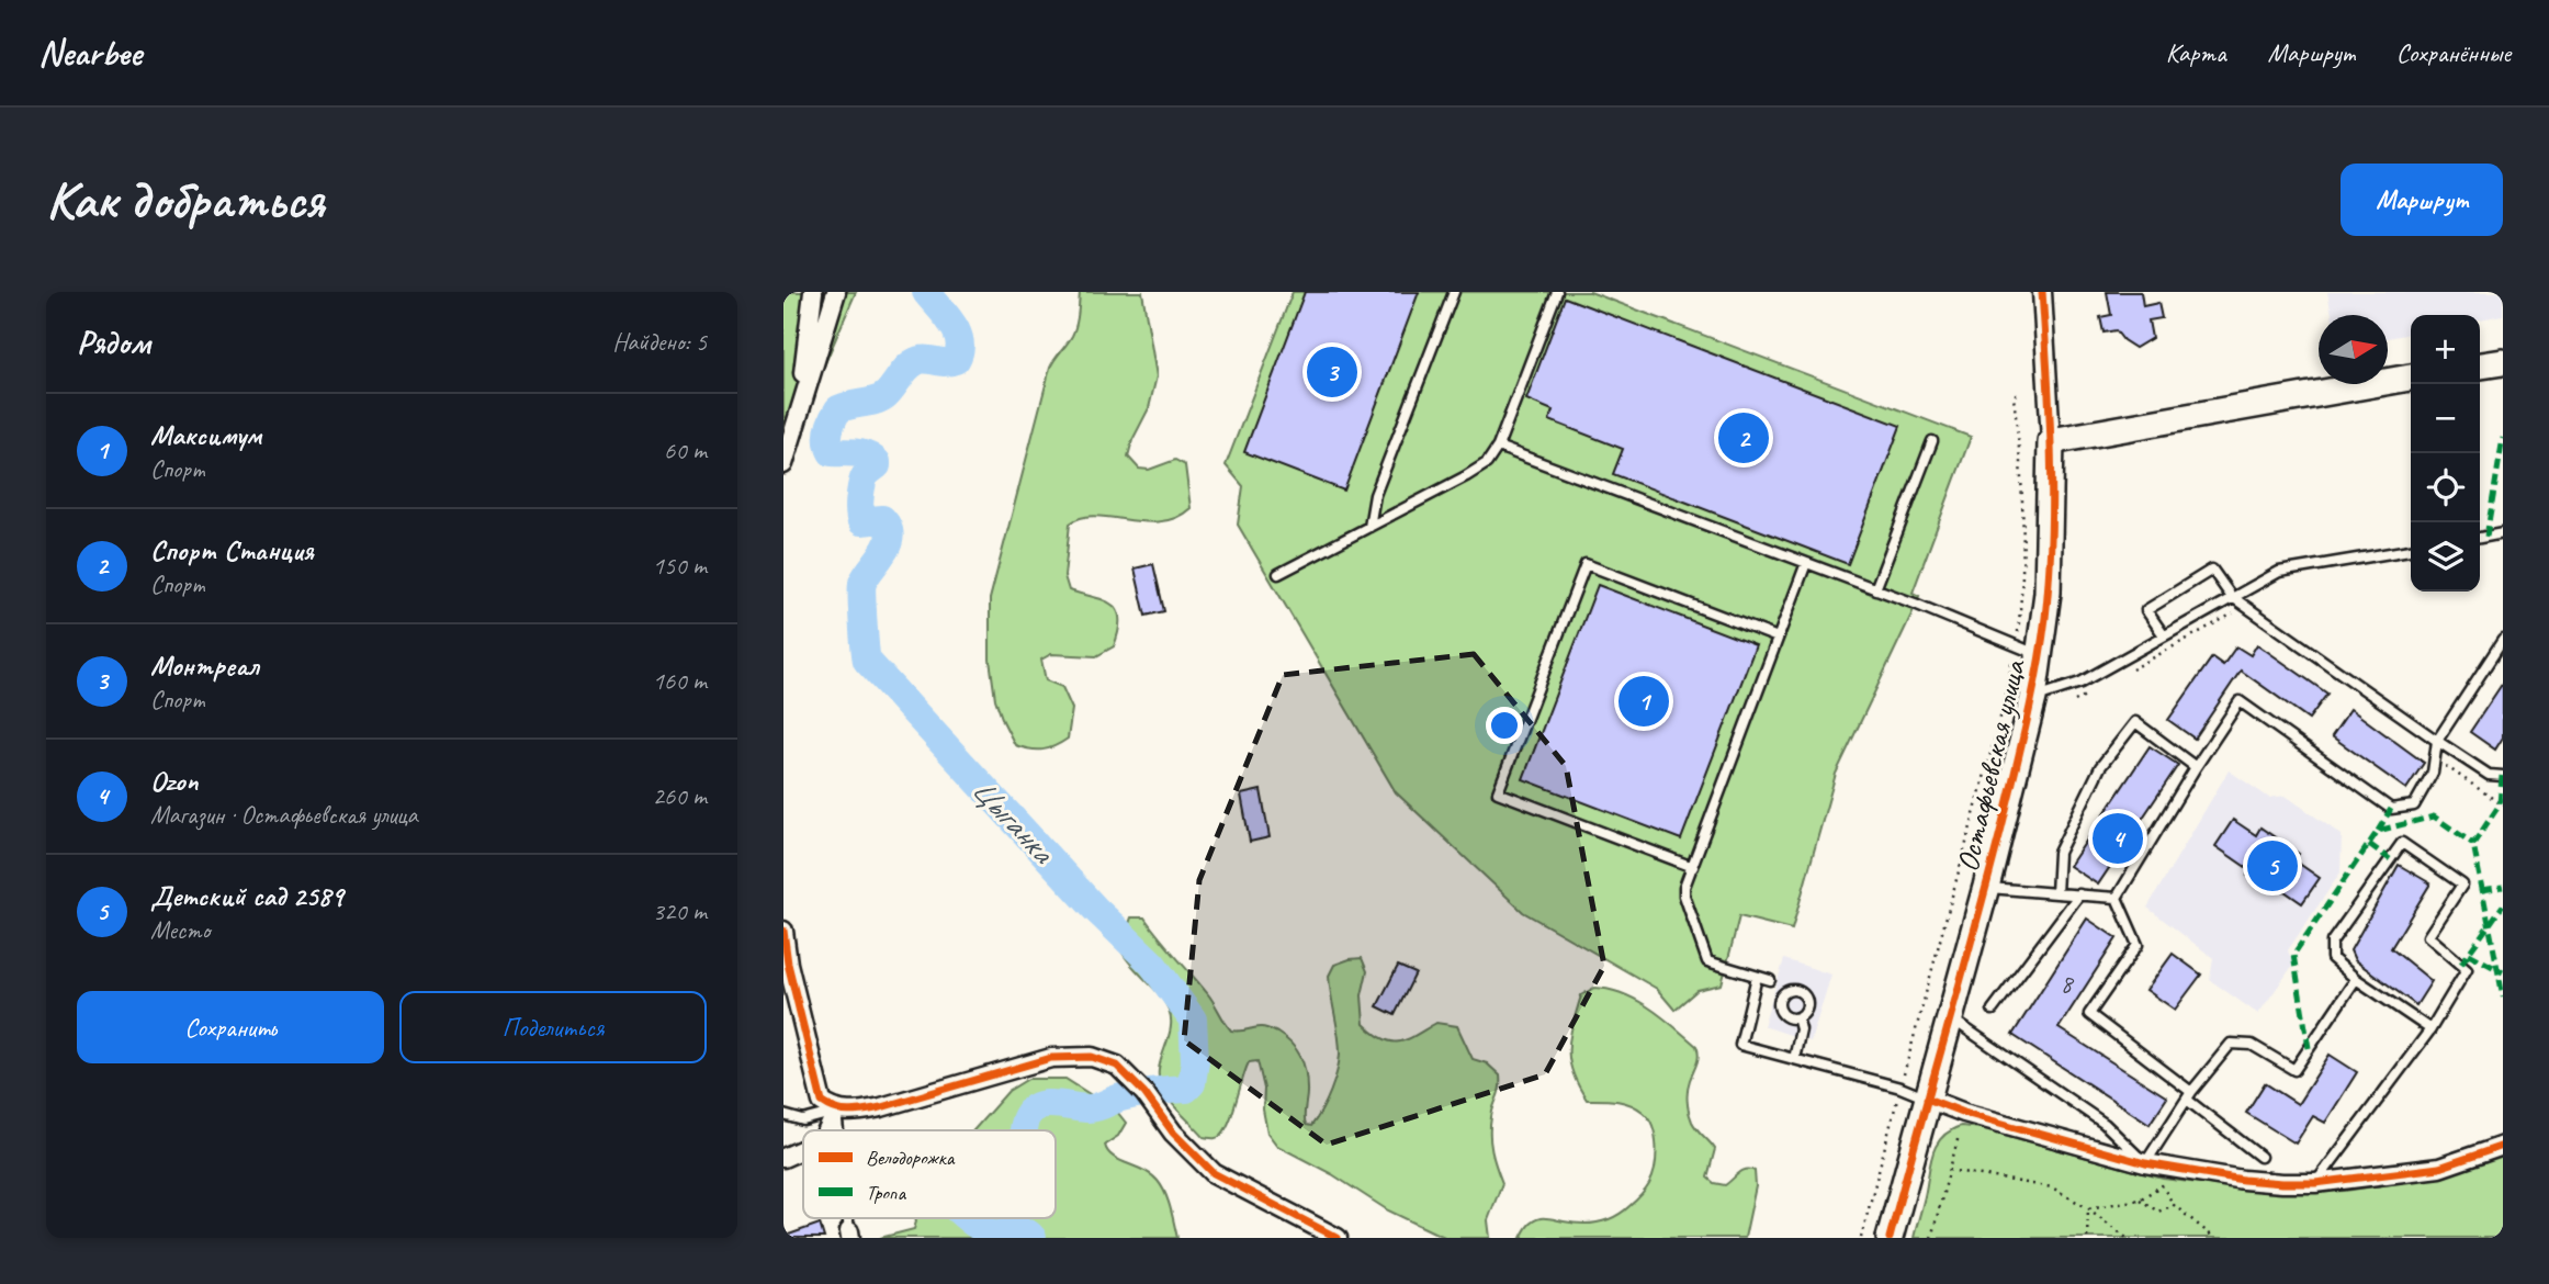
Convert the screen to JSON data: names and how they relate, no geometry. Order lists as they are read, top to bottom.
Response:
{
  "streets": {
    "street": ["Остафьевская улица"]
  },
  "water": ["Цыганка"],
  "house_numbers": ["8"],
  "legend": ["Велодорожка", "Тропа"],
  "north": "right",
  "page": {
    "header": "Nearbee",
    "nav": ["Карта", "Маршрут", "Сохранённые"],
    "buttons": [
      "Маршрут",
      ["Сохранить", "Поделиться"]
    ],
    "title": "Как добраться",
    "heading": ["Рядом", "Найдено: 5"],
    "map_buttons": ["+", "−"],
    "pins": [
      "3",
      "2",
      "1",
      "4",
      "5"
    ],
    "list": [
      {
        "mark": "1",
        "name": "Максимум",
        "note": "Спорт",
        "value": "60 m"
      },
      {
        "mark": "2",
        "name": "Спорт Станция",
        "note": "Спорт",
        "value": "150 m"
      },
      {
        "mark": "3",
        "name": "Монтреал",
        "note": "Спорт",
        "value": "160 m"
      },
      {
        "mark": "4",
        "name": "Ozon",
        "note": "Магазин · Остафьевская улица",
        "value": "260 m"
      },
      {
        "mark": "5",
        "name": "Детский сад 2589",
        "note": "Место",
        "value": "320 m"
      }
    ]
  }
}
